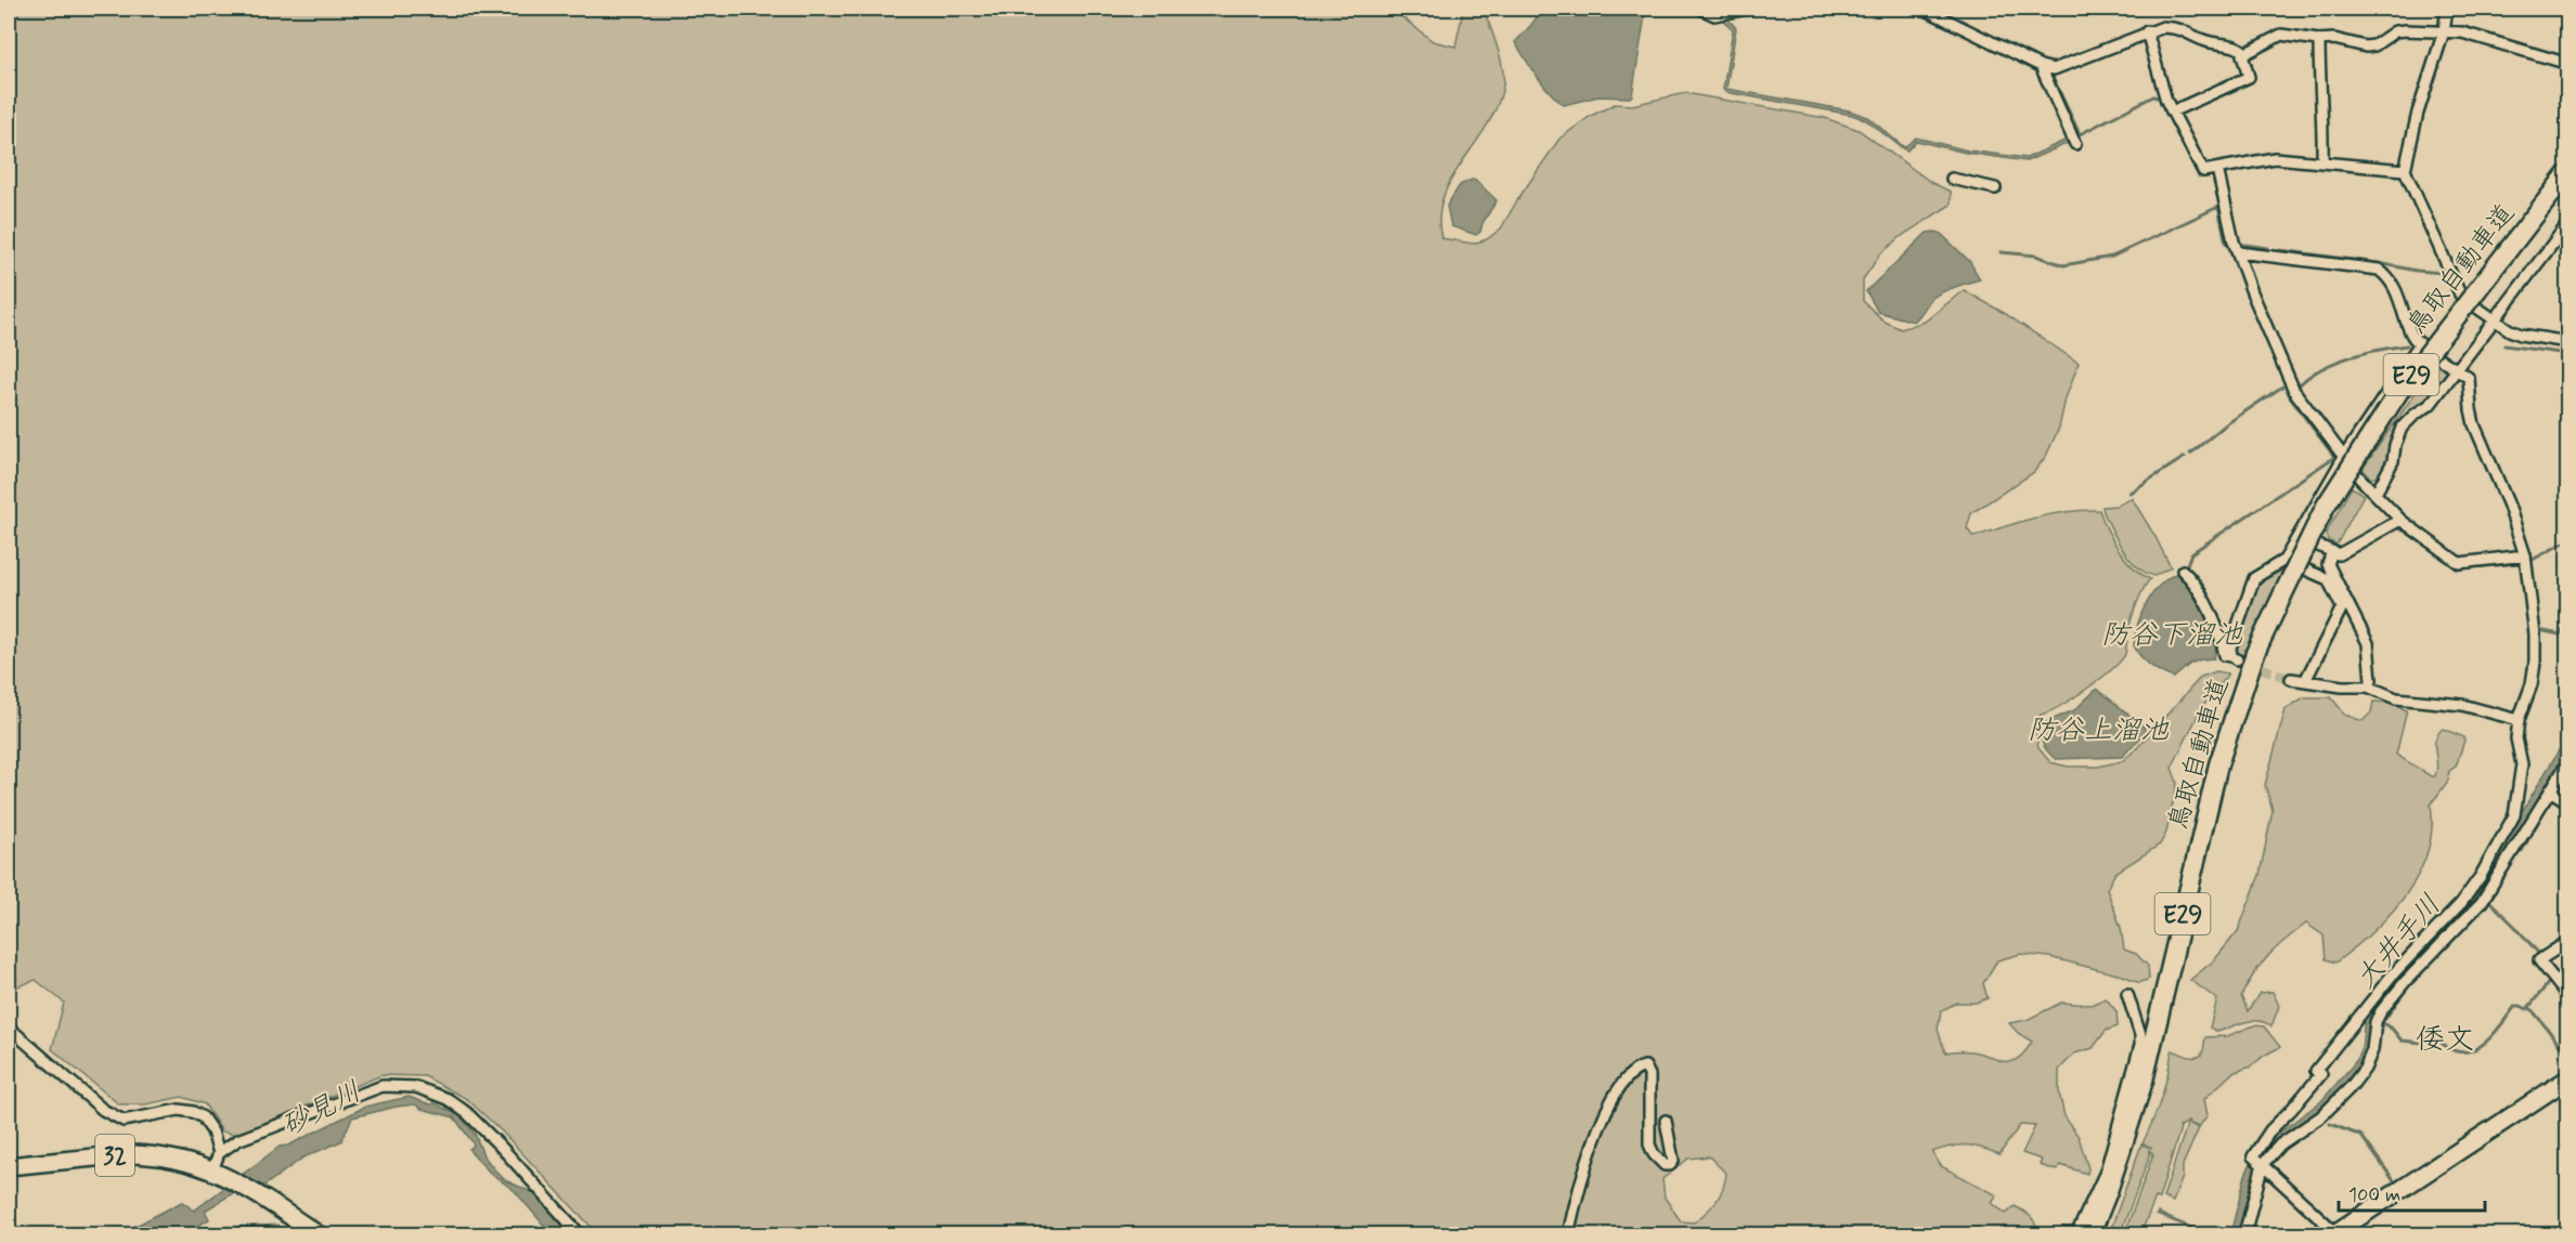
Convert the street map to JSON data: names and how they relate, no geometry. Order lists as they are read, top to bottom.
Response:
{
  "streets": {
    "highway": ["鳥取自動車道", "E29"],
    "main road": ["32"]
  },
  "districts": ["倭文"],
  "water": [
    "防谷下溜池",
    "防谷上溜池",
    "大井手川",
    "砂見川"
  ],
  "scale_bar": "100 m"
}
